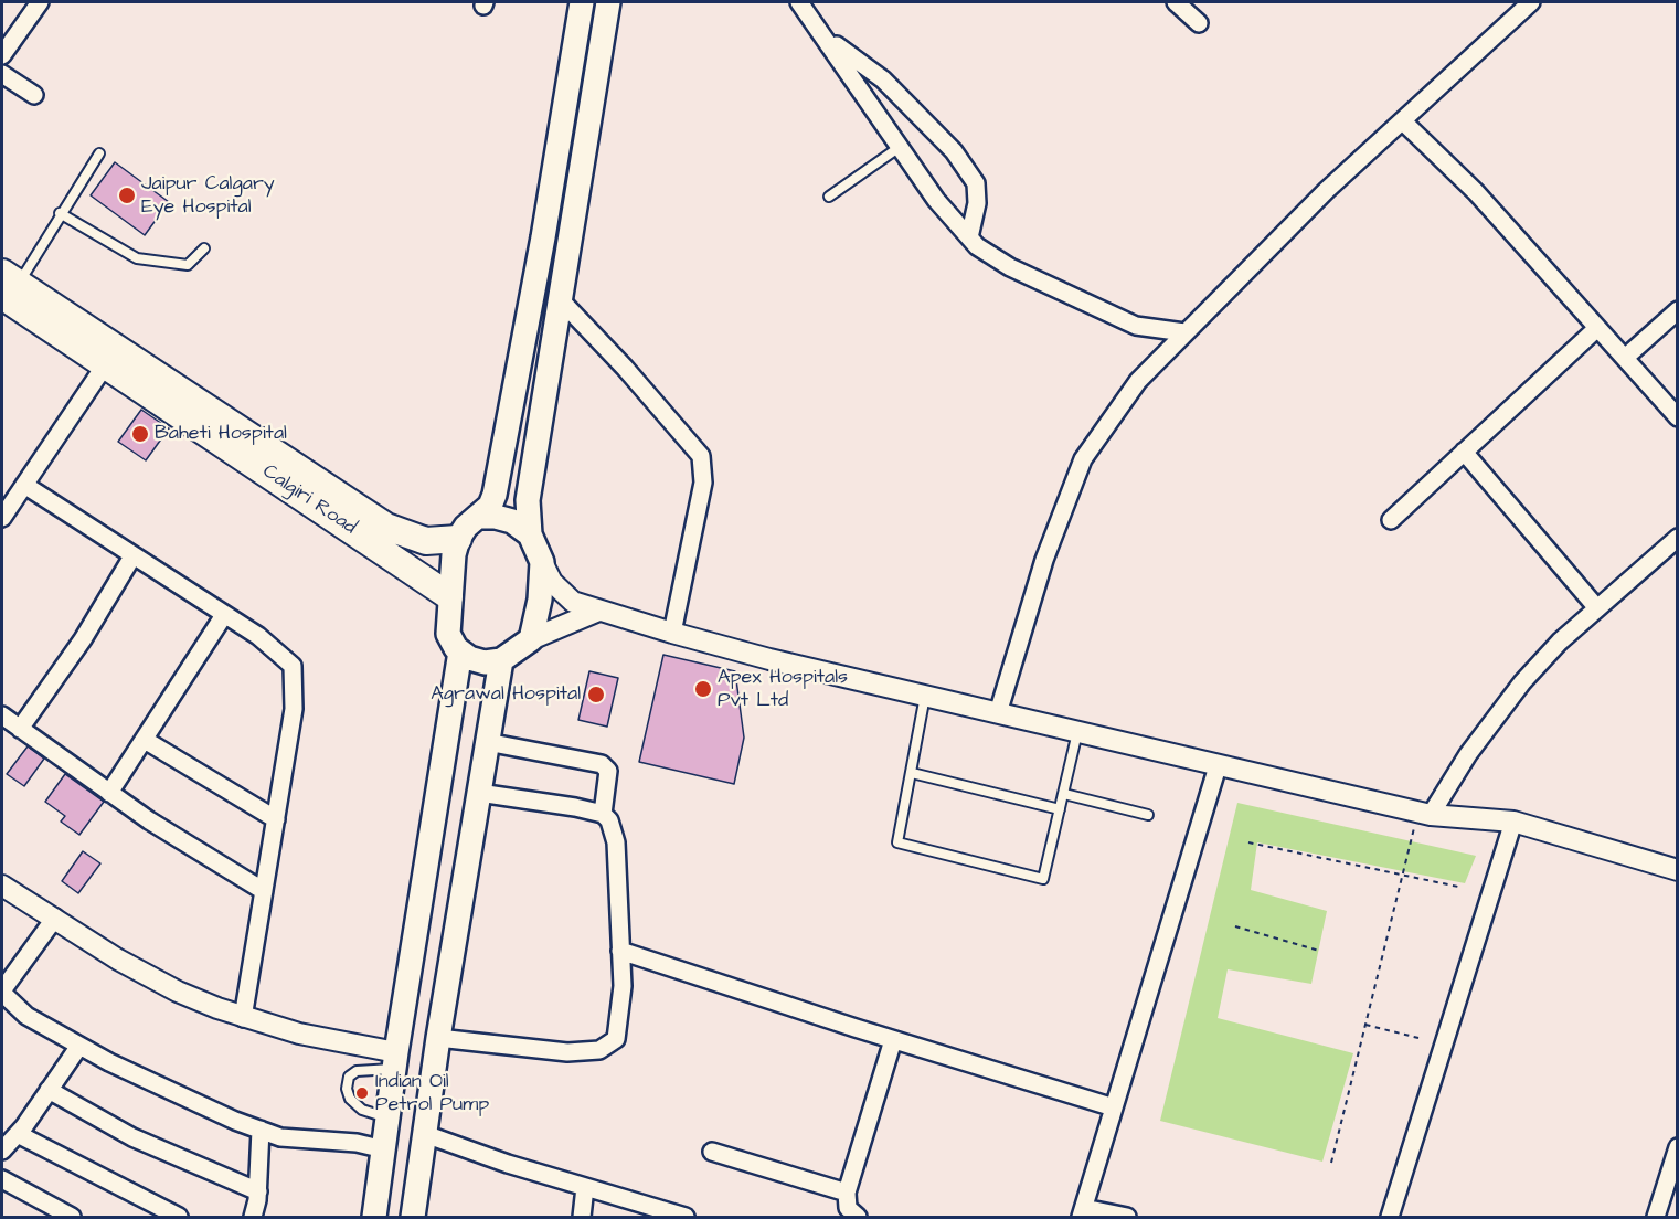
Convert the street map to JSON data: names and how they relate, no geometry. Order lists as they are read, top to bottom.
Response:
{
  "streets": {
    "main road": ["Calgiri Road"]
  },
  "places": [
    "Jaipur Calgary Eye Hospital",
    "Baheti Hospital",
    "Apex Hospitals Pvt Ltd",
    "Agrawal Hospital",
    "Indian Oil Petrol Pump"
  ]
}
